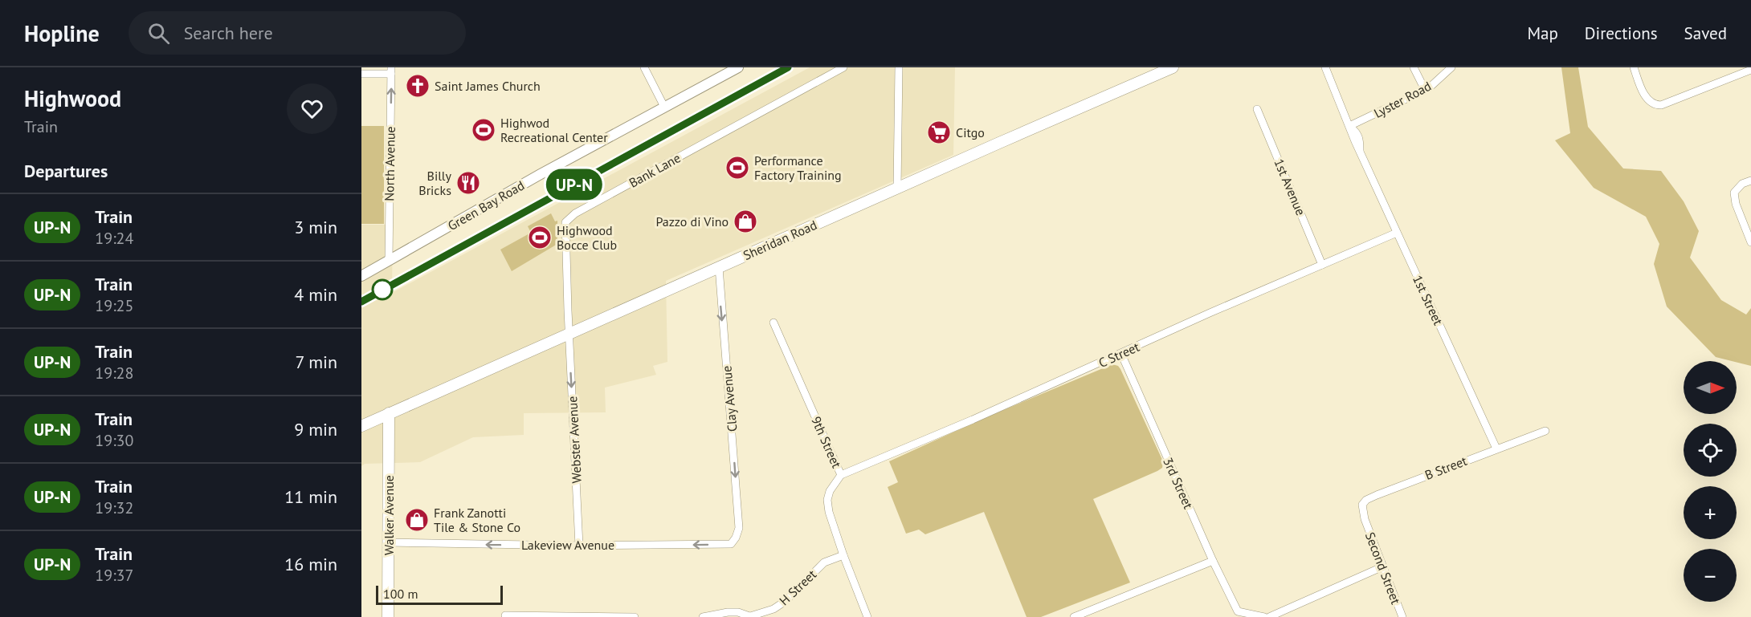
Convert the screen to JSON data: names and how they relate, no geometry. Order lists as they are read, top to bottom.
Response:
{
  "streets": {
    "main road": ["Sheridan Road", "Walker Avenue"],
    "street": [
      "Lyster Road",
      "North Avenue",
      "Bank Lane",
      "1st Avenue",
      "Green Bay Road",
      "1st Street",
      "C Street",
      "Clay Avenue",
      "Webster Avenue",
      "9th Street",
      "B Street",
      "3rd Street",
      "Lakeview Avenue",
      "Second Street",
      "H Street"
    ]
  },
  "crossings": [
    ["Lyster Road", "1st Street"],
    ["North Avenue", "Green Bay Road"],
    ["Bank Lane", "Sheridan Road"],
    ["Bank Lane", "Webster Avenue"],
    ["1st Avenue", "C Street"],
    ["Sheridan Road", "Clay Avenue"],
    ["Sheridan Road", "Webster Avenue"],
    ["Sheridan Road", "Walker Avenue"],
    ["1st Street", "C Street"],
    ["1st Street", "B Street"],
    ["C Street", "9th Street"],
    ["C Street", "3rd Street"],
    ["Clay Avenue", "Lakeview Avenue"],
    ["Webster Avenue", "Lakeview Avenue"],
    ["9th Street", "H Street"],
    ["B Street", "Second Street"],
    ["Walker Avenue", "Lakeview Avenue"]
  ],
  "one_way": [
    "North Avenue",
    "Clay Avenue",
    "Webster Avenue",
    "Lakeview Avenue"
  ],
  "places": {
    "church": ["Saint James Church"],
    "sports": ["Highwod Recreational Center", "Performance Factory Training", "Highwood Bocce Club"],
    "supermarket": ["Citgo"],
    "restaurant": ["Billy Bricks"],
    "shop": ["Pazzo di Vino", "Frank Zanotti Tile & Stone Co"]
  },
  "scale_bar": "100 m",
  "north": "right",
  "page": {
    "header": "Hopline",
    "search": "Search here",
    "nav": ["Map", "Directions", "Saved"],
    "heading": [
      ["Highwood", "Train"],
      "Departures"
    ],
    "on_map": "UP-N",
    "list": [
      {
        "mark": "UP-N",
        "name": "Train",
        "note": "19:24",
        "value": "3 min"
      },
      {
        "mark": "UP-N",
        "name": "Train",
        "note": "19:25",
        "value": "4 min"
      },
      {
        "mark": "UP-N",
        "name": "Train",
        "note": "19:28",
        "value": "7 min"
      },
      {
        "mark": "UP-N",
        "name": "Train",
        "note": "19:30",
        "value": "9 min"
      },
      {
        "mark": "UP-N",
        "name": "Train",
        "note": "19:32",
        "value": "11 min"
      },
      {
        "mark": "UP-N",
        "name": "Train",
        "note": "19:37",
        "value": "16 min"
      }
    ],
    "map_buttons": ["+", "−"],
    "scale": "100 m"
  }
}
